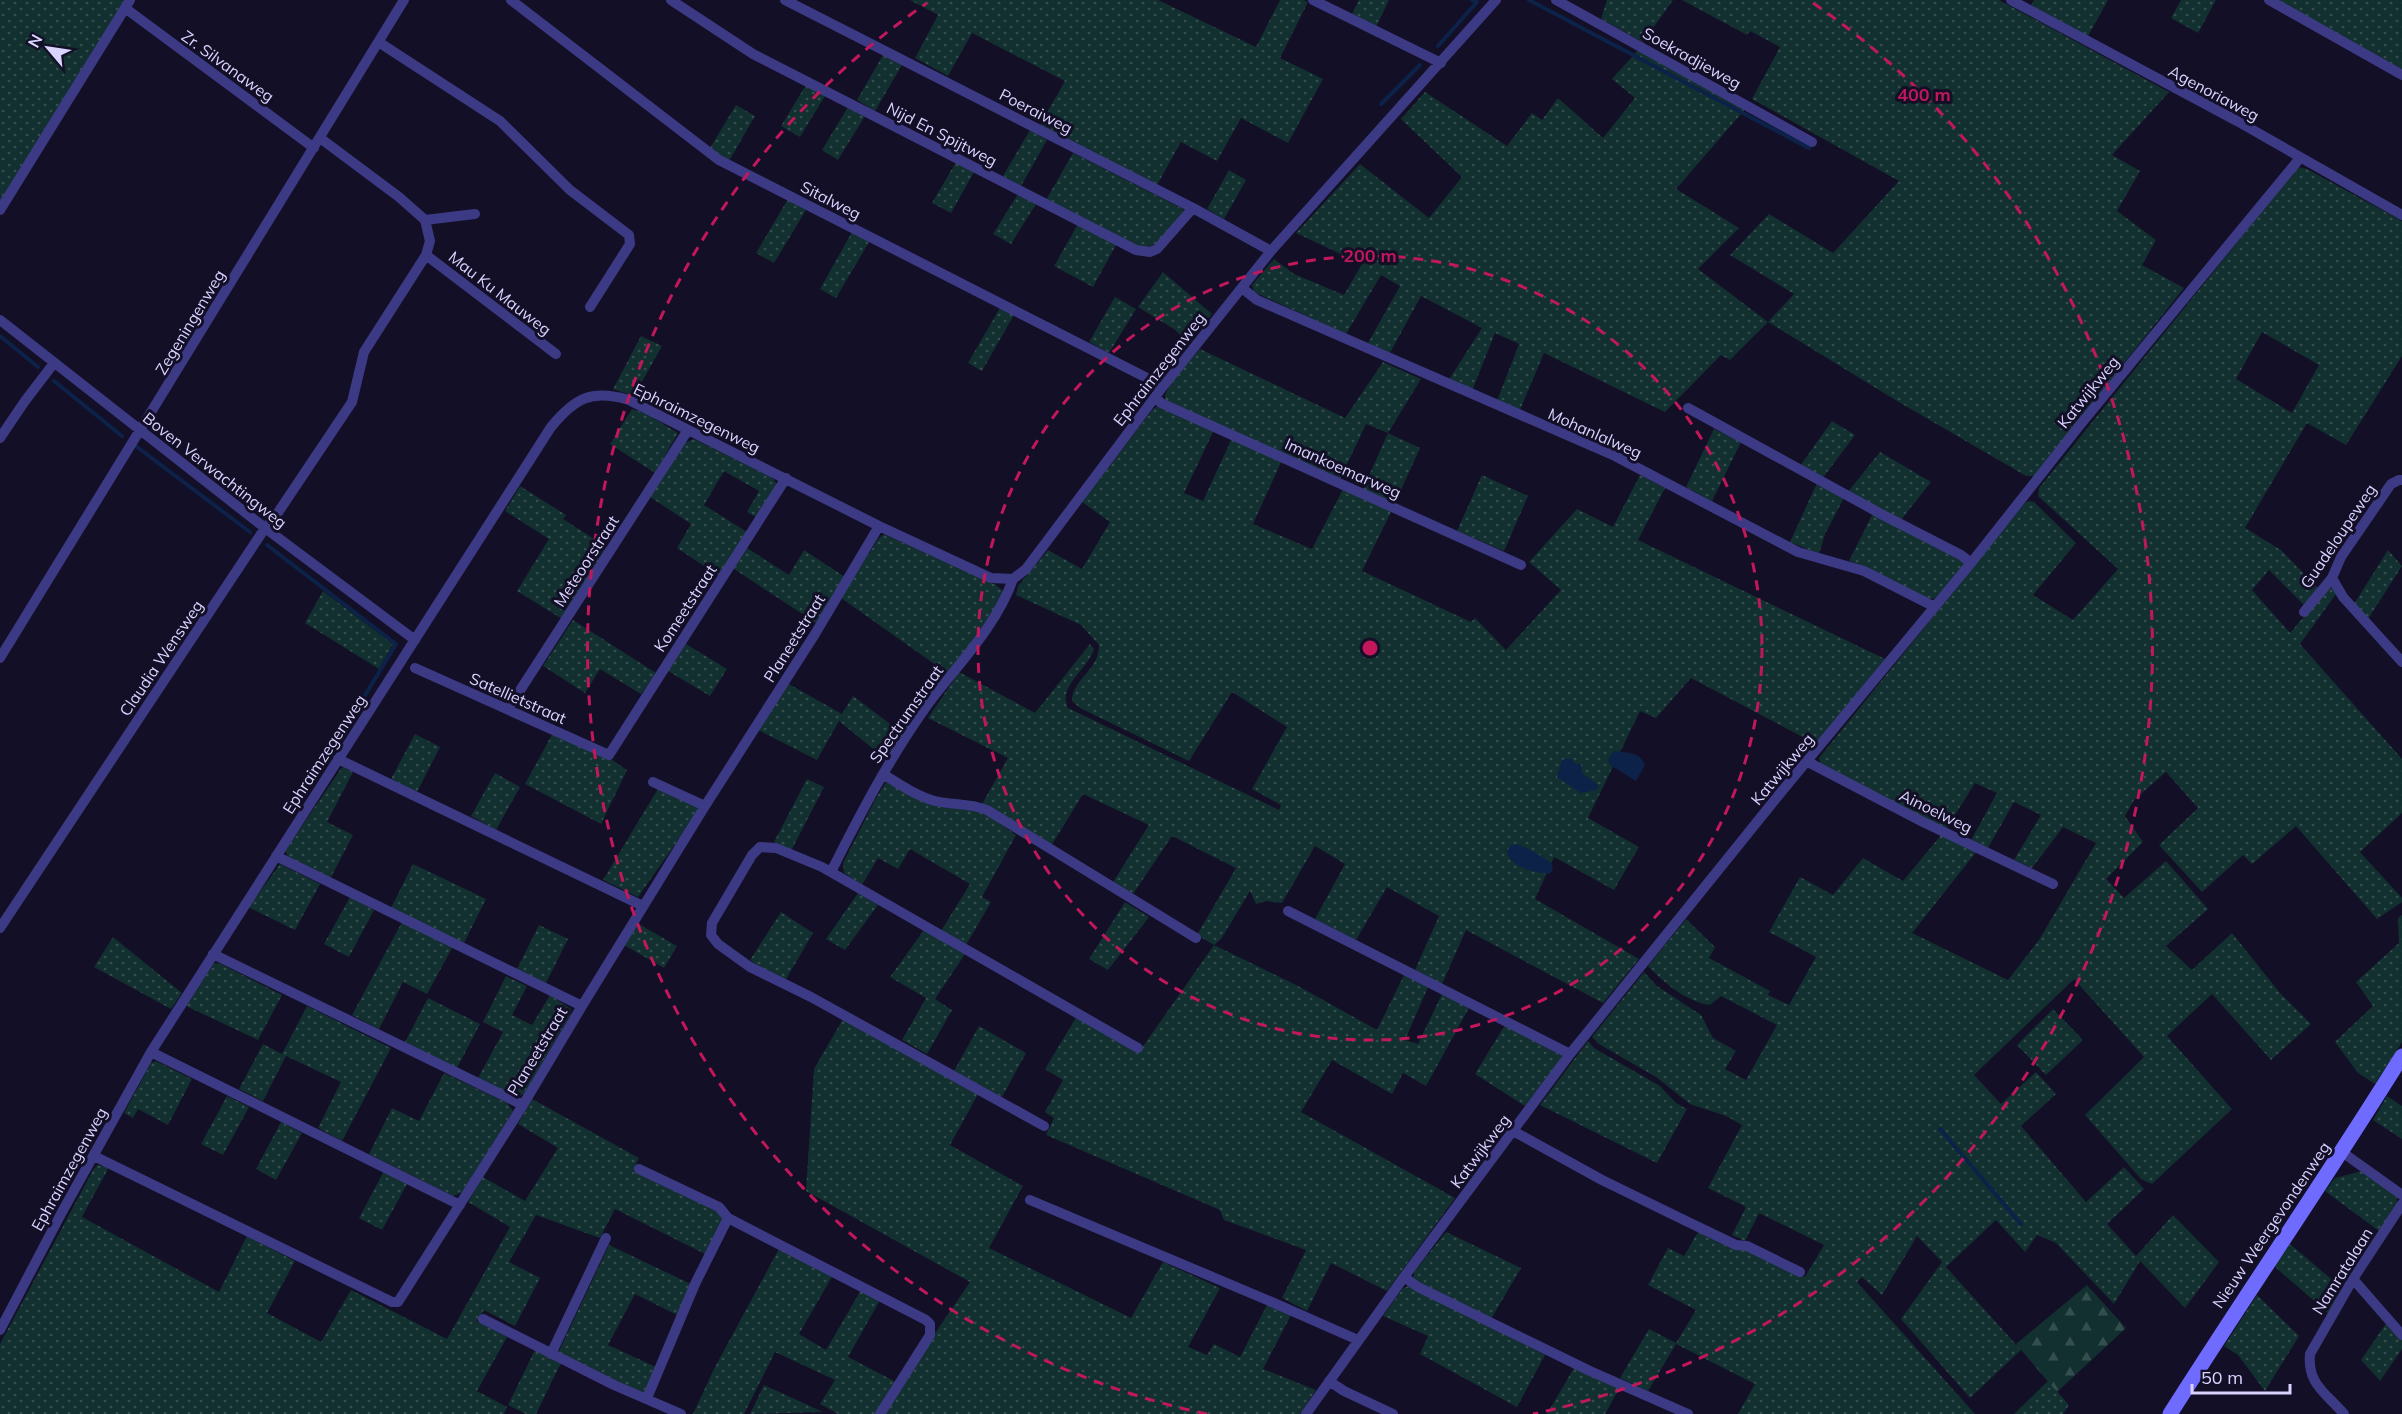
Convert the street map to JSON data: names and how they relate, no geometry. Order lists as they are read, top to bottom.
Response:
{
  "streets": {
    "street": [
      "Soekradjieweg",
      "Zr. Silvanaweg",
      "Agenoriaweg",
      "Poeraiweg",
      "Nijd En Spijtweg",
      "Sitalweg",
      "Mau Ku Mauweg",
      "Zegeningenweg",
      "Ephraimzegenweg",
      "Katwijkweg",
      "Mohanlalweg",
      "Imankoemarweg",
      "Boven Verwachtingweg",
      "Guadeloupeweg",
      "Meteoorstraat",
      "Komeetstraat",
      "Planeetstraat",
      "Claudia Wensweg",
      "Satellietstraat",
      "Spectrumstraat",
      "Ainoelweg",
      "Nieuw Weergevondenweg",
      "Namratalaan"
    ]
  },
  "crossings": [
    ["Zr. Silvanaweg", "Zegeningenweg"],
    ["Agenoriaweg", "Katwijkweg"],
    ["Poeraiweg", "Nijd En Spijtweg"],
    ["Poeraiweg", "Ephraimzegenweg"],
    ["Sitalweg", "Ephraimzegenweg"],
    ["Sitalweg", "Imankoemarweg"],
    ["Mau Ku Mauweg", "Claudia Wensweg"],
    ["Zegeningenweg", "Boven Verwachtingweg"],
    ["Ephraimzegenweg", "Mohanlalweg"],
    ["Ephraimzegenweg", "Imankoemarweg"],
    ["Ephraimzegenweg", "Boven Verwachtingweg"],
    ["Ephraimzegenweg", "Meteoorstraat"],
    ["Ephraimzegenweg", "Komeetstraat"],
    ["Ephraimzegenweg", "Planeetstraat"],
    ["Ephraimzegenweg", "Spectrumstraat"],
    ["Katwijkweg", "Mohanlalweg"],
    ["Katwijkweg", "Ainoelweg"],
    ["Boven Verwachtingweg", "Claudia Wensweg"],
    ["Meteoorstraat", "Satellietstraat"],
    ["Komeetstraat", "Satellietstraat"]
  ],
  "scale_bar": "50 m",
  "north": "top left",
  "rings": ["400 m", "200 m"]
}
